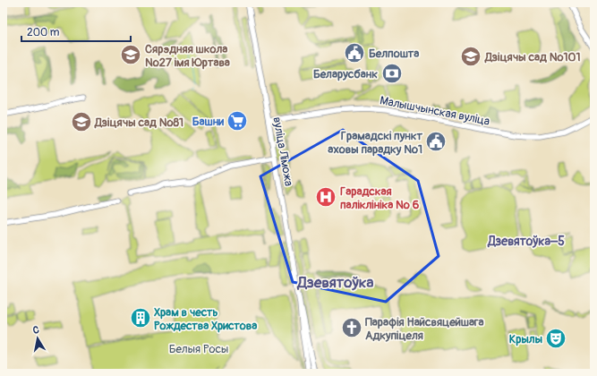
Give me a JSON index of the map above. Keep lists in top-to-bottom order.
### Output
{
  "streets": {
    "street": ["Малышчынская вуліца", "вуліца Ліможа"]
  },
  "crossings": [
    ["Малышчынская вуліца", "вуліца Ліможа"]
  ],
  "districts": ["Дзевятоўка–5", "Дзевятоўка"],
  "parks": ["Белыя Росы"],
  "places": {
    "public building": ["Белпошта", "Грамадскі пункт аховы парадку №1"],
    "school or university": ["Сярэдняя школа №27 імя Юртава", "Дзіцячы сад №101", "Дзіцячы сад №81"],
    "bank": ["Беларусбанк"],
    "supermarket": ["Башни"],
    "hospital": ["Гарадская паліклініка № 6"],
    "building": ["Храм в честь Рождества Христова"],
    "church": ["Парафія Найсвяцейшага Адкупіцеля"],
    "theatre": ["Крылы"]
  },
  "scale_bar": "200 m",
  "north": "top"
}
